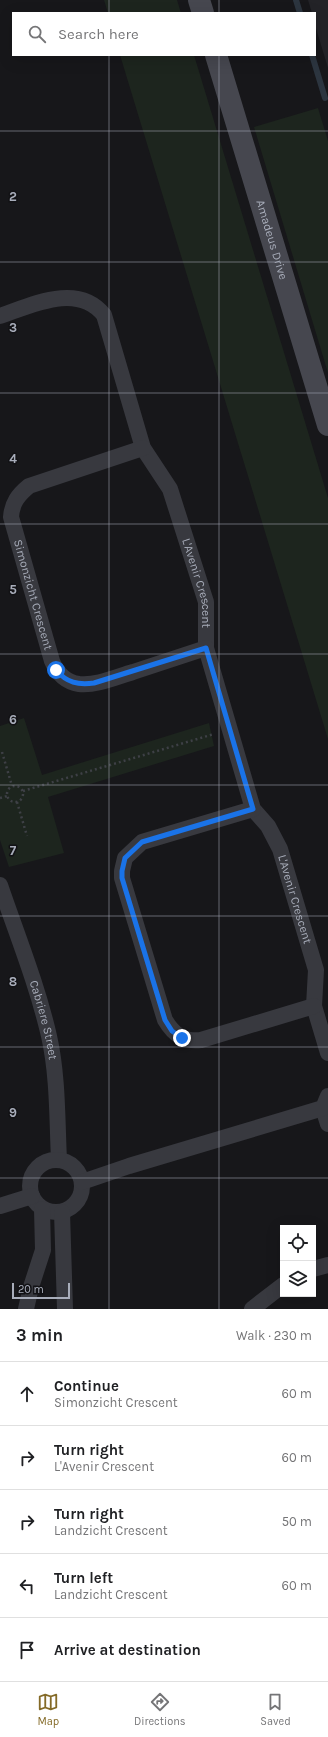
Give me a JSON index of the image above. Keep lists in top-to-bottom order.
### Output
{
  "streets": {
    "street": [
      "Amadeus Drive",
      "L'Avenir Crescent",
      "Simonzicht Crescent",
      "Cabriere Street"
    ]
  },
  "crossings": [
    ["L'Avenir Crescent", "Simonzicht Crescent"]
  ],
  "scale_bar": "20 m",
  "page": {
    "search": "Search here",
    "scale": "20 m",
    "heading": ["3 min", "Walk · 230 m"],
    "list": [
      ["Continue", "Simonzicht Crescent", "60 m"],
      ["Turn right", "L'Avenir Crescent", "60 m"],
      ["Turn right", "Landzicht Crescent", "50 m"],
      ["Turn left", "Landzicht Crescent", "60 m"],
      "Arrive at destination"
    ],
    "nav": ["Map", "Directions", "Saved"]
  },
  "grid": {
    "rows": [
      "2",
      "3",
      "4",
      "5",
      "6",
      "7",
      "8",
      "9"
    ]
  }
}
